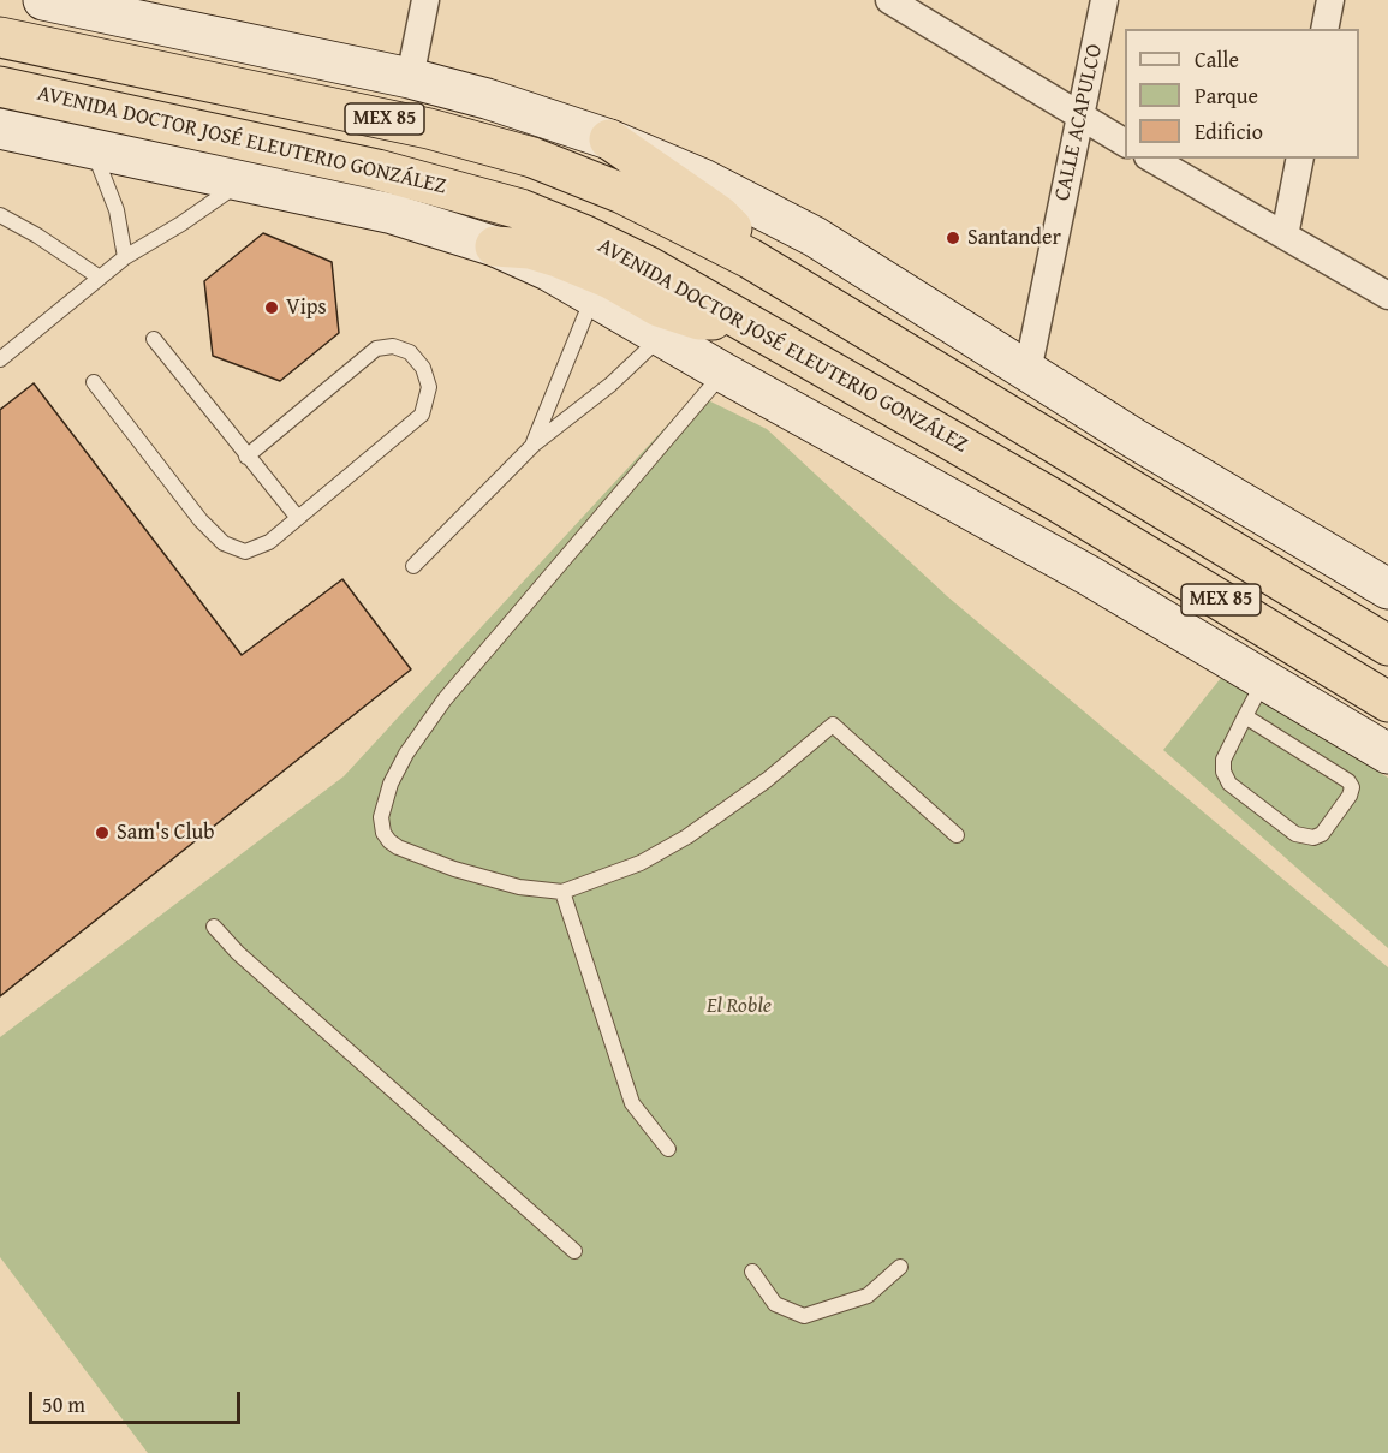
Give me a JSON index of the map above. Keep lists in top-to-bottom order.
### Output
{
  "streets": {
    "highway": ["MEX 85", "AVENIDA DOCTOR JOSÉ ELEUTERIO GONZÁLEZ"],
    "street": ["CALLE ACAPULCO"]
  },
  "parks": ["El Roble"],
  "places": ["Santander", "Vips", "Sam's Club"],
  "legend": ["Calle", "Parque", "Edificio"],
  "scale_bar": "50 m"
}
